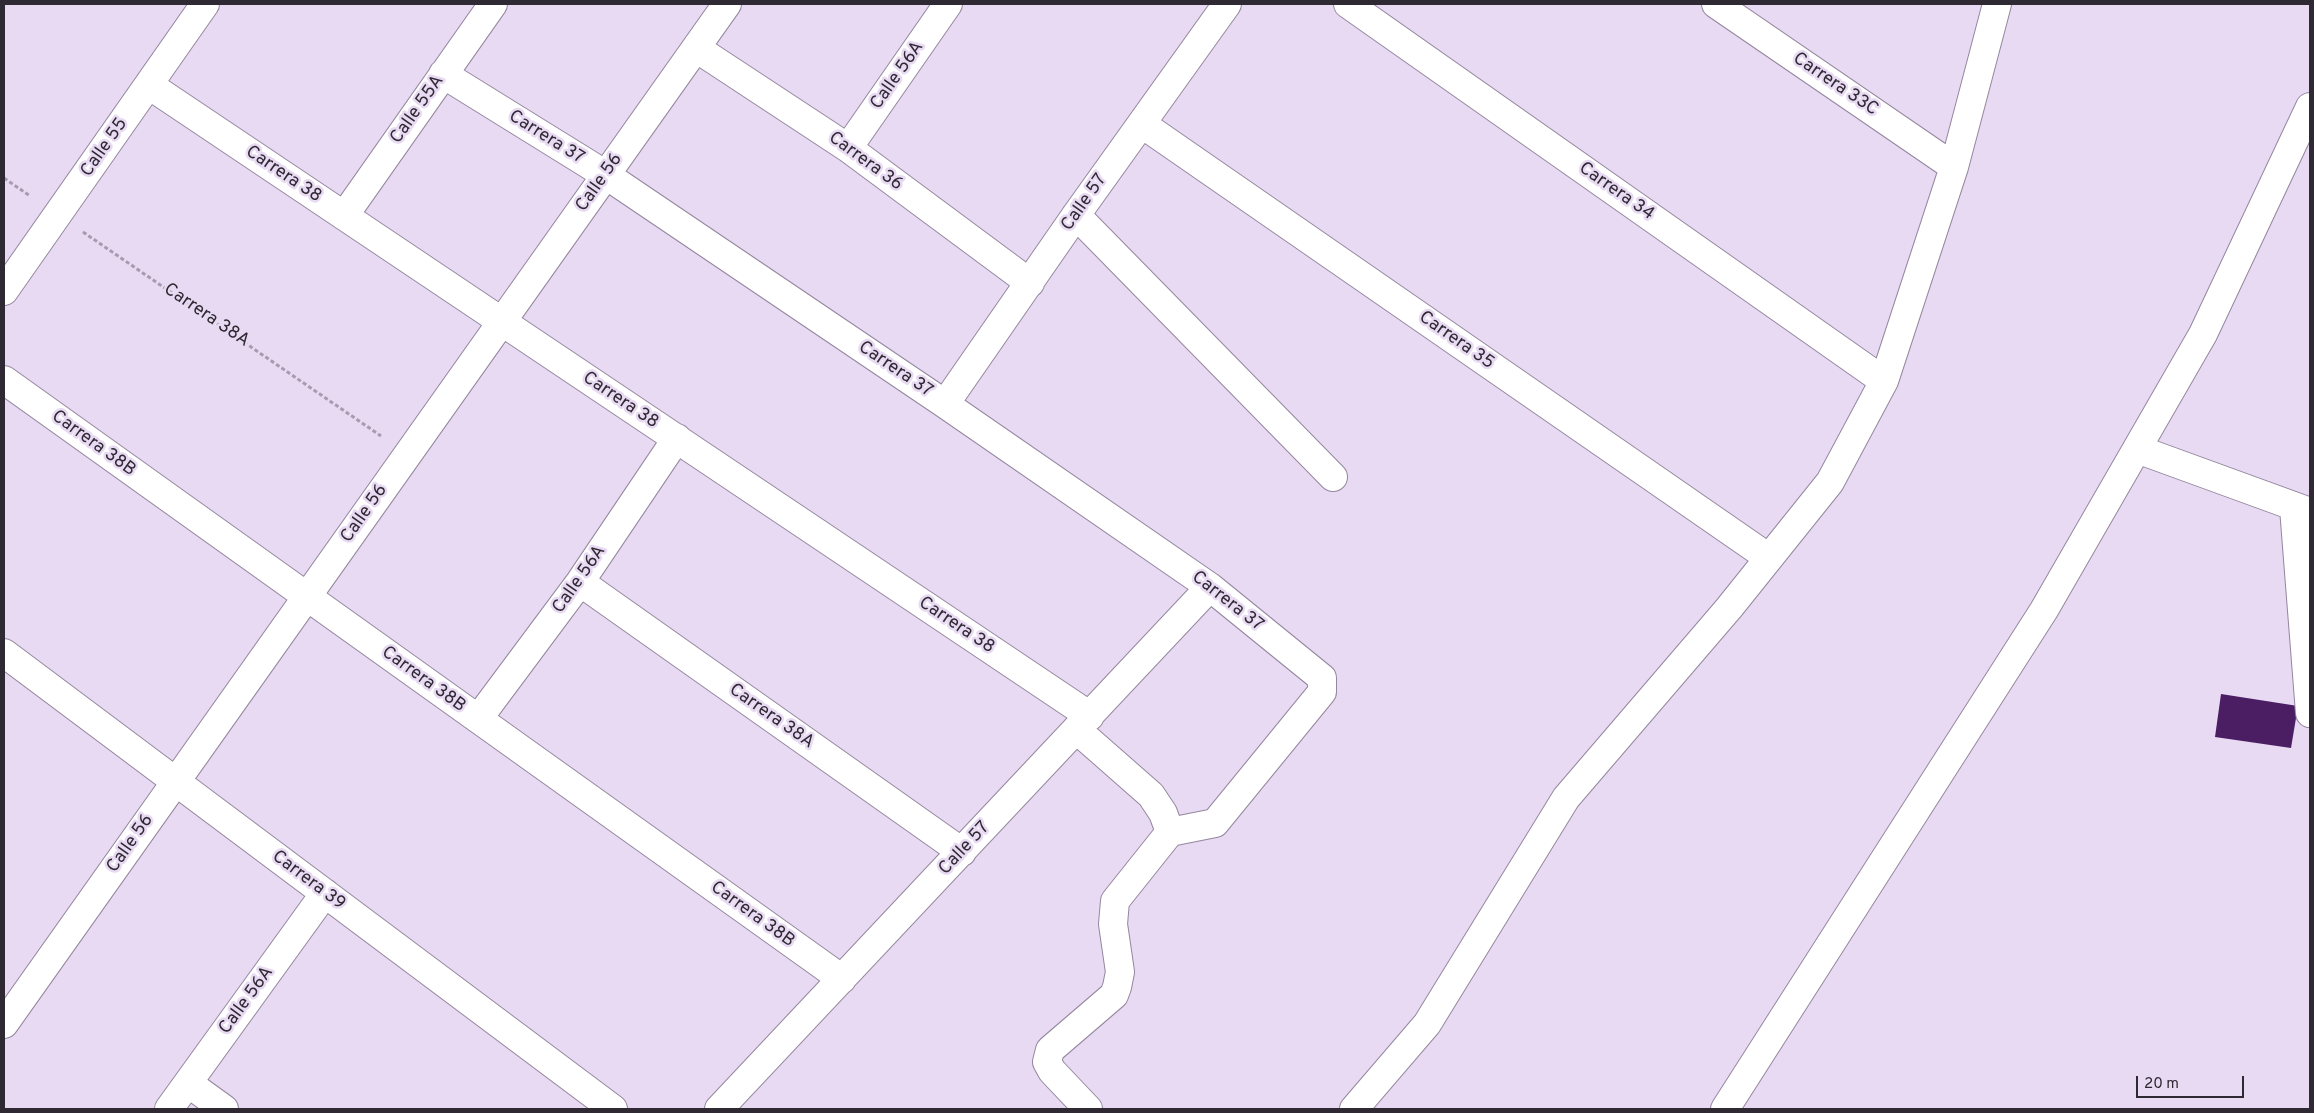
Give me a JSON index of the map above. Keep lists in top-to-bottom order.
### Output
{
  "streets": {
    "street": [
      "Calle 56A",
      "Carrera 33C",
      "Calle 55A",
      "Carrera 37",
      "Calle 55",
      "Carrera 36",
      "Carrera 38",
      "Calle 56",
      "Carrera 34",
      "Calle 57",
      "Carrera 38A",
      "Carrera 35",
      "Carrera 38B",
      "Carrera 39"
    ]
  },
  "crossings": [
    ["Calle 56A", "Carrera 36"],
    ["Calle 56A", "Carrera 38"],
    ["Calle 56A", "Carrera 38A"],
    ["Calle 56A", "Carrera 38B"],
    ["Calle 56A", "Carrera 39"],
    ["Calle 55A", "Carrera 37"],
    ["Calle 55A", "Carrera 38"],
    ["Carrera 37", "Carrera 38"],
    ["Carrera 37", "Calle 56"],
    ["Carrera 37", "Calle 57"],
    ["Calle 55", "Carrera 38"],
    ["Calle 55", "Carrera 38A"],
    ["Carrera 36", "Calle 56"],
    ["Carrera 36", "Calle 57"],
    ["Carrera 38", "Calle 56"],
    ["Carrera 38", "Calle 57"],
    ["Calle 56", "Carrera 38A"],
    ["Calle 56", "Carrera 38B"],
    ["Calle 56", "Carrera 39"],
    ["Calle 57", "Carrera 38A"],
    ["Calle 57", "Carrera 35"],
    ["Calle 57", "Carrera 38B"]
  ],
  "scale_bar": "20 m"
}
